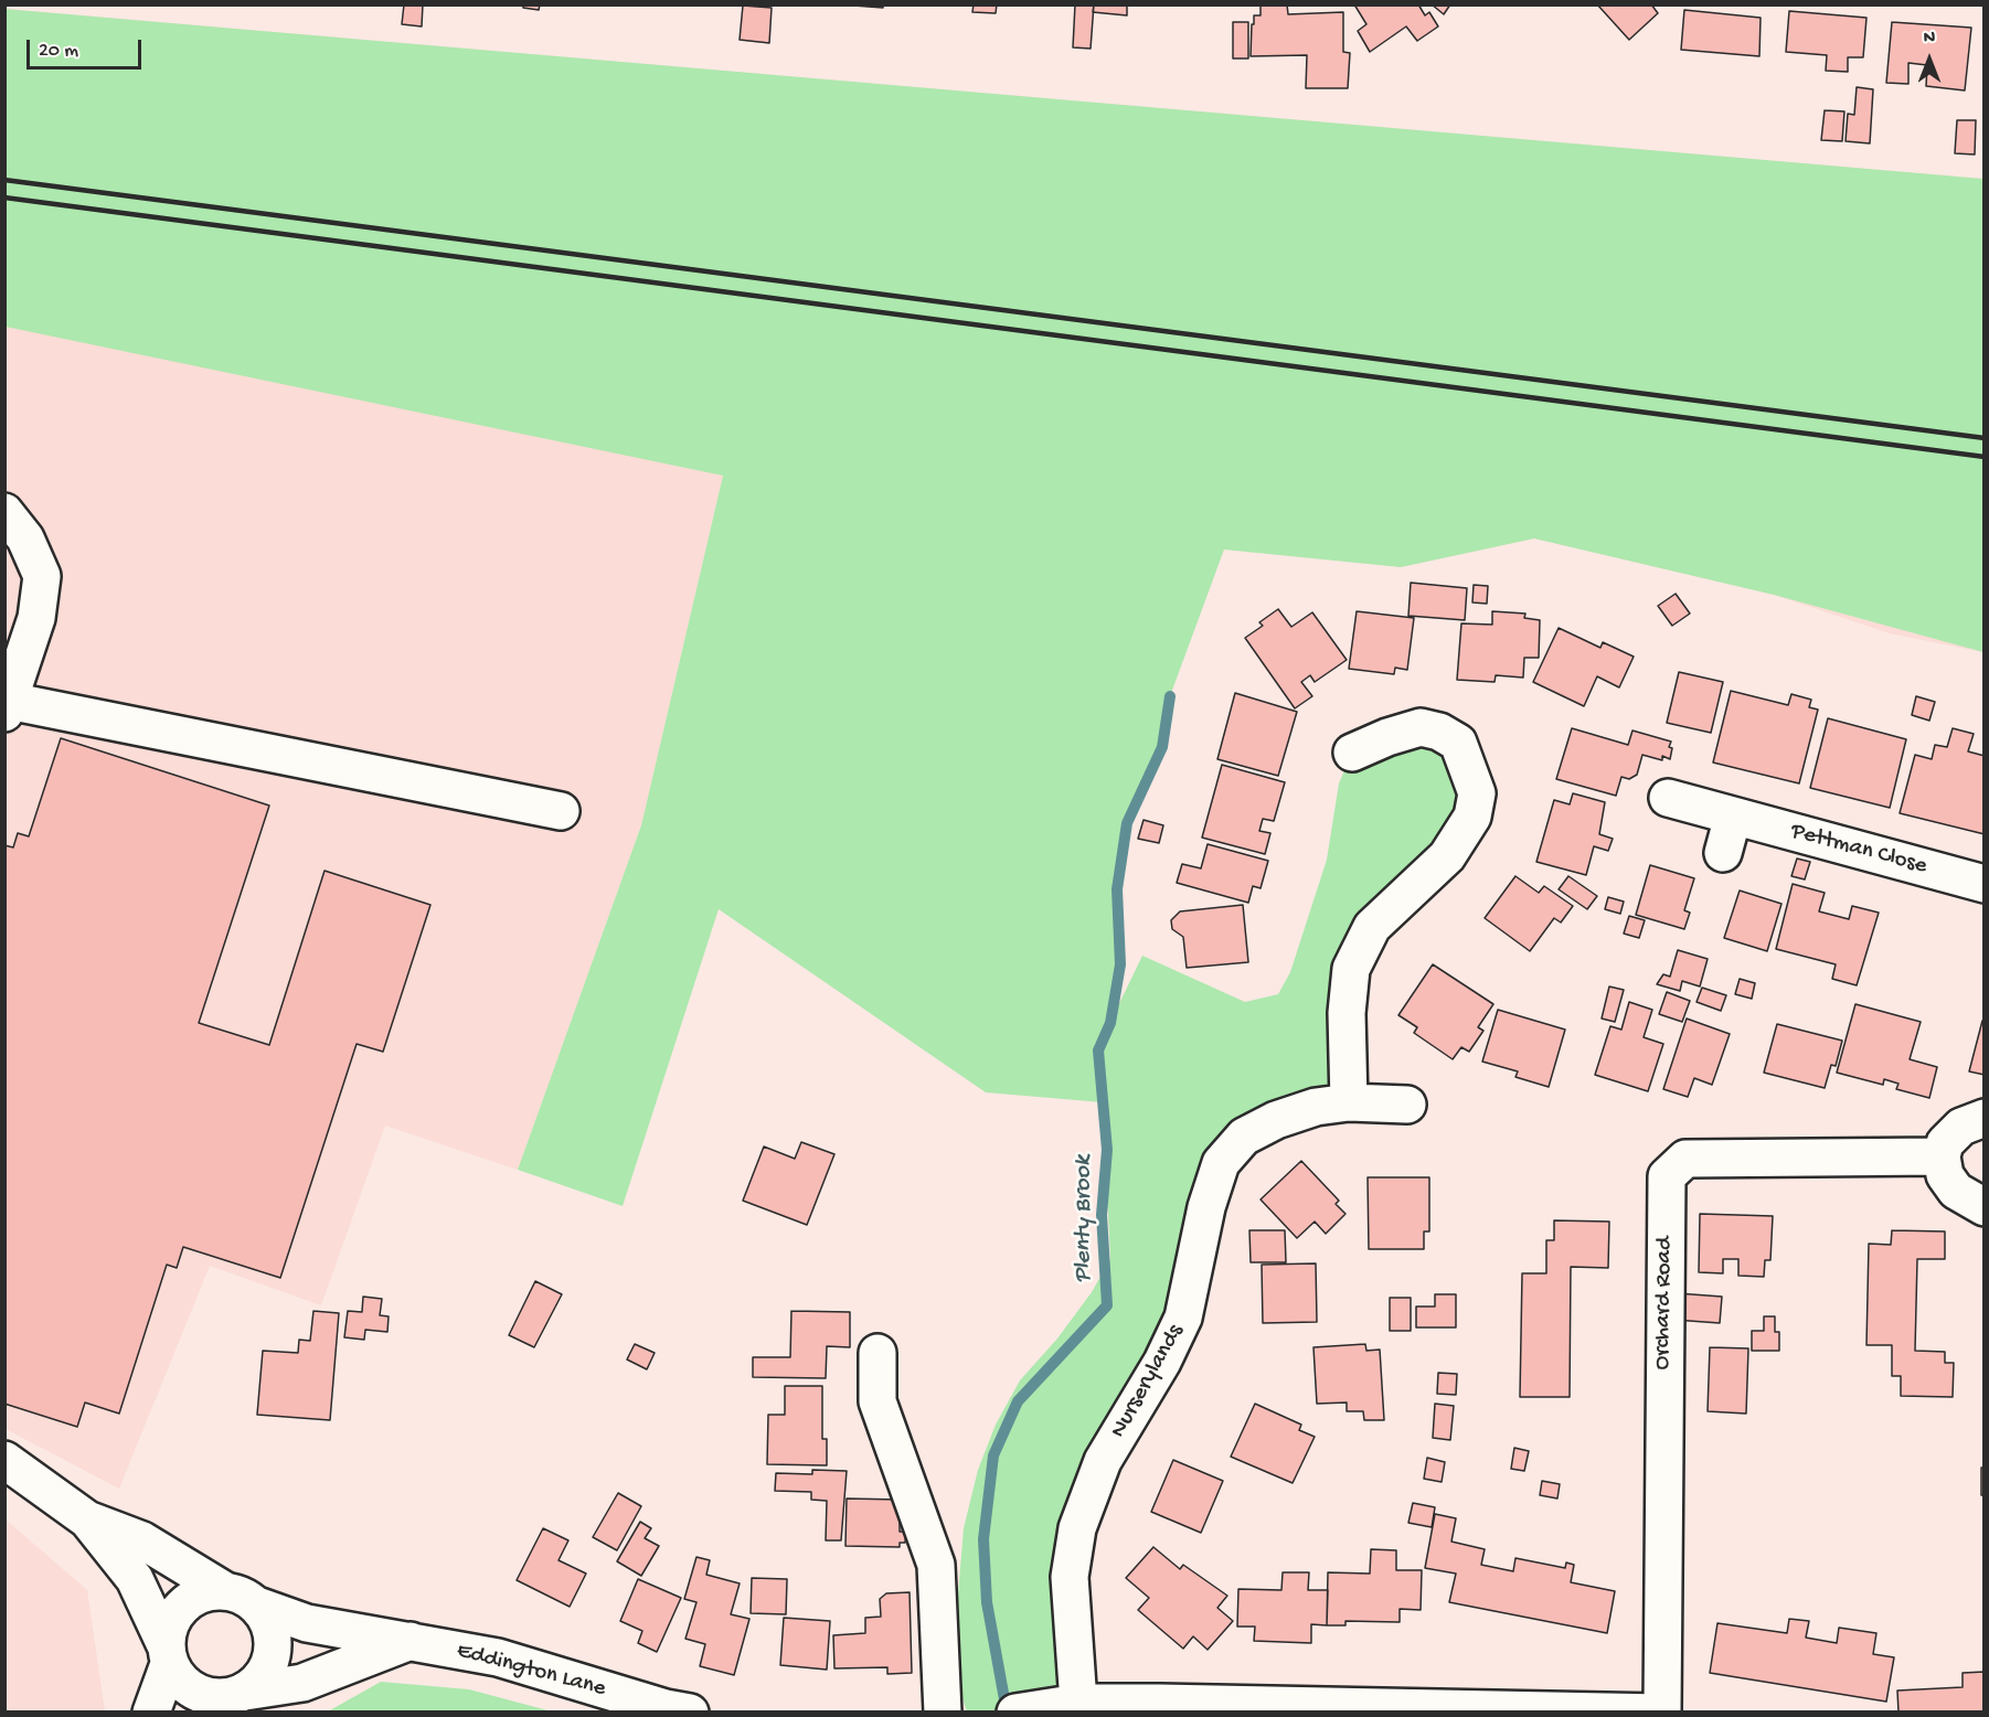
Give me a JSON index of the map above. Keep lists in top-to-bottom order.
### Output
{
  "streets": {
    "street": [
      "Pettman Close",
      "Orchard Road",
      "Nurserylands",
      "Eddington Lane"
    ]
  },
  "water": ["Plenty Brook"],
  "scale_bar": "20 m",
  "north": "top"
}
